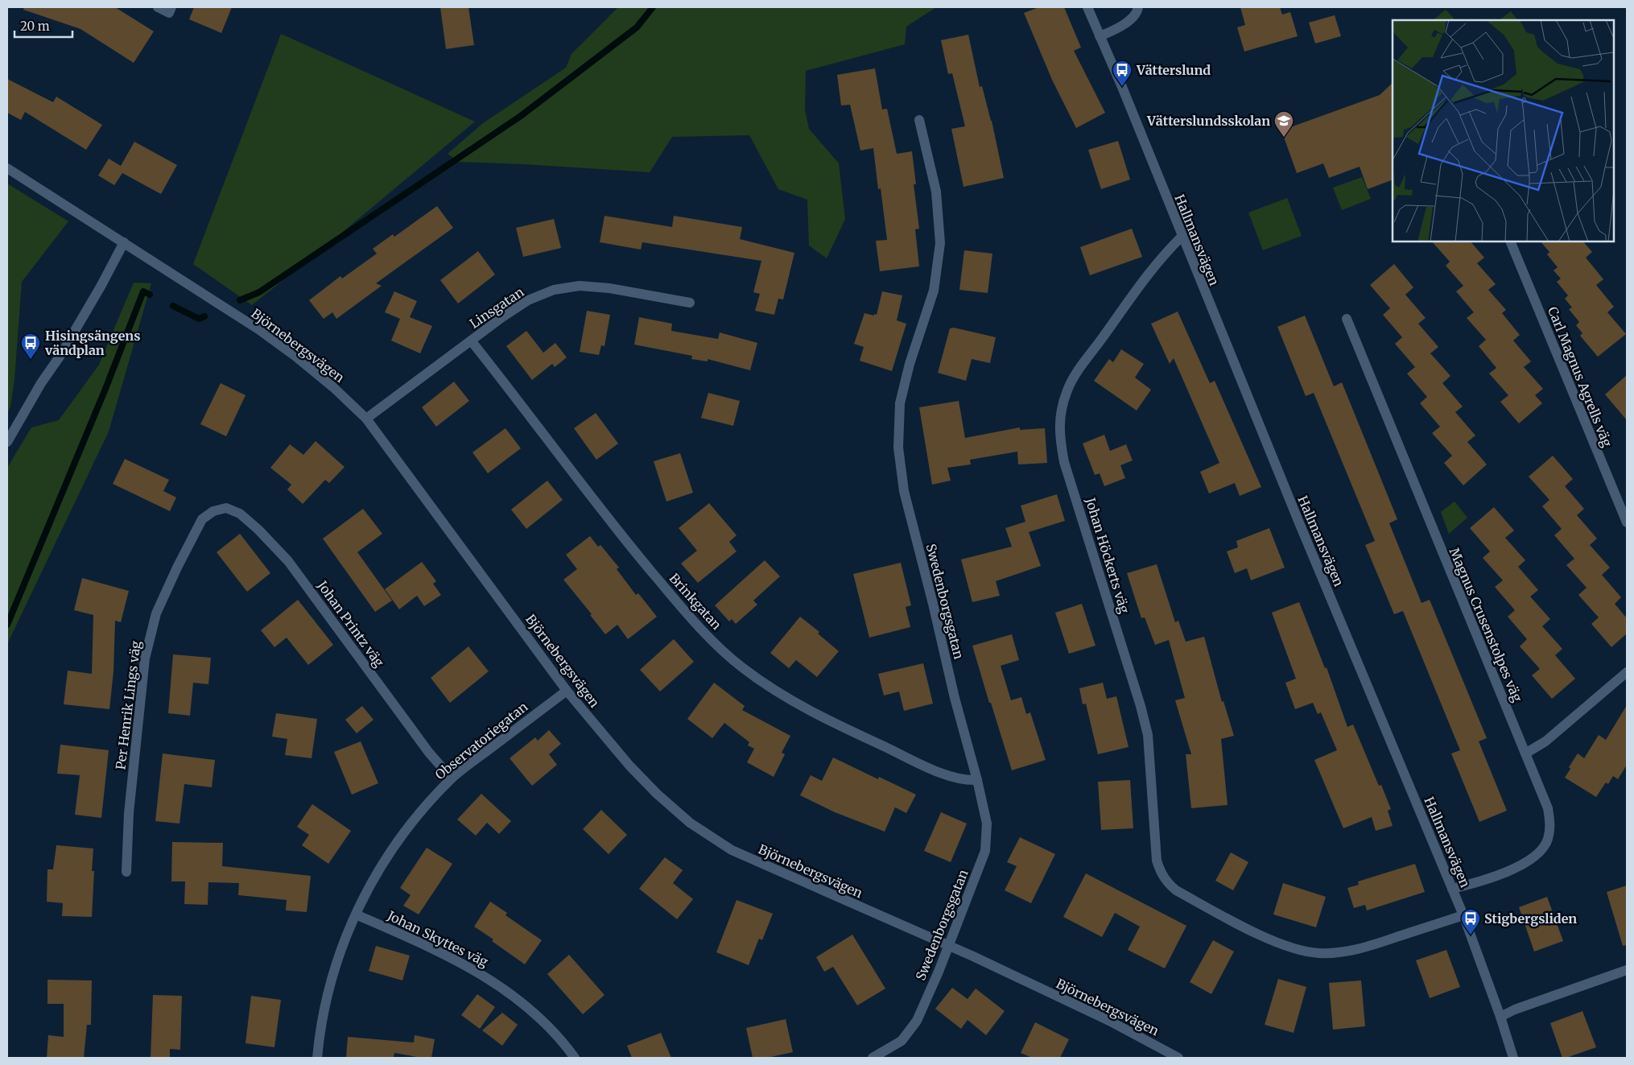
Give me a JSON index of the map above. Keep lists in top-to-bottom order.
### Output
{
  "streets": {
    "street": [
      "Hallmansvägen",
      "Linsgatan",
      "Björnebergsvägen",
      "Carl Magnus Agrells väg",
      "Johan Höckerts väg",
      "Brinkgatan",
      "Swedenborgsgatan",
      "Johan Printz väg",
      "Magnus Crusenstolpes väg",
      "Per Henrik Lings väg",
      "Observatoriegatan",
      "Johan Skyttes väg"
    ]
  },
  "crossings": [
    ["Hallmansvägen", "Johan Höckerts väg"],
    ["Hallmansvägen", "Magnus Crusenstolpes väg"],
    ["Linsgatan", "Björnebergsvägen"],
    ["Linsgatan", "Brinkgatan"],
    ["Björnebergsvägen", "Swedenborgsgatan"],
    ["Björnebergsvägen", "Observatoriegatan"],
    ["Brinkgatan", "Swedenborgsgatan"],
    ["Johan Printz väg", "Per Henrik Lings väg"],
    ["Johan Printz väg", "Observatoriegatan"],
    ["Observatoriegatan", "Johan Skyttes väg"]
  ],
  "places": {
    "bus stop": ["Vätterslund", "Hisingsängens vändplan", "Stigbergsliden"],
    "school or university": ["Vätterslundsskolan"]
  },
  "scale_bar": "20 m"
}
